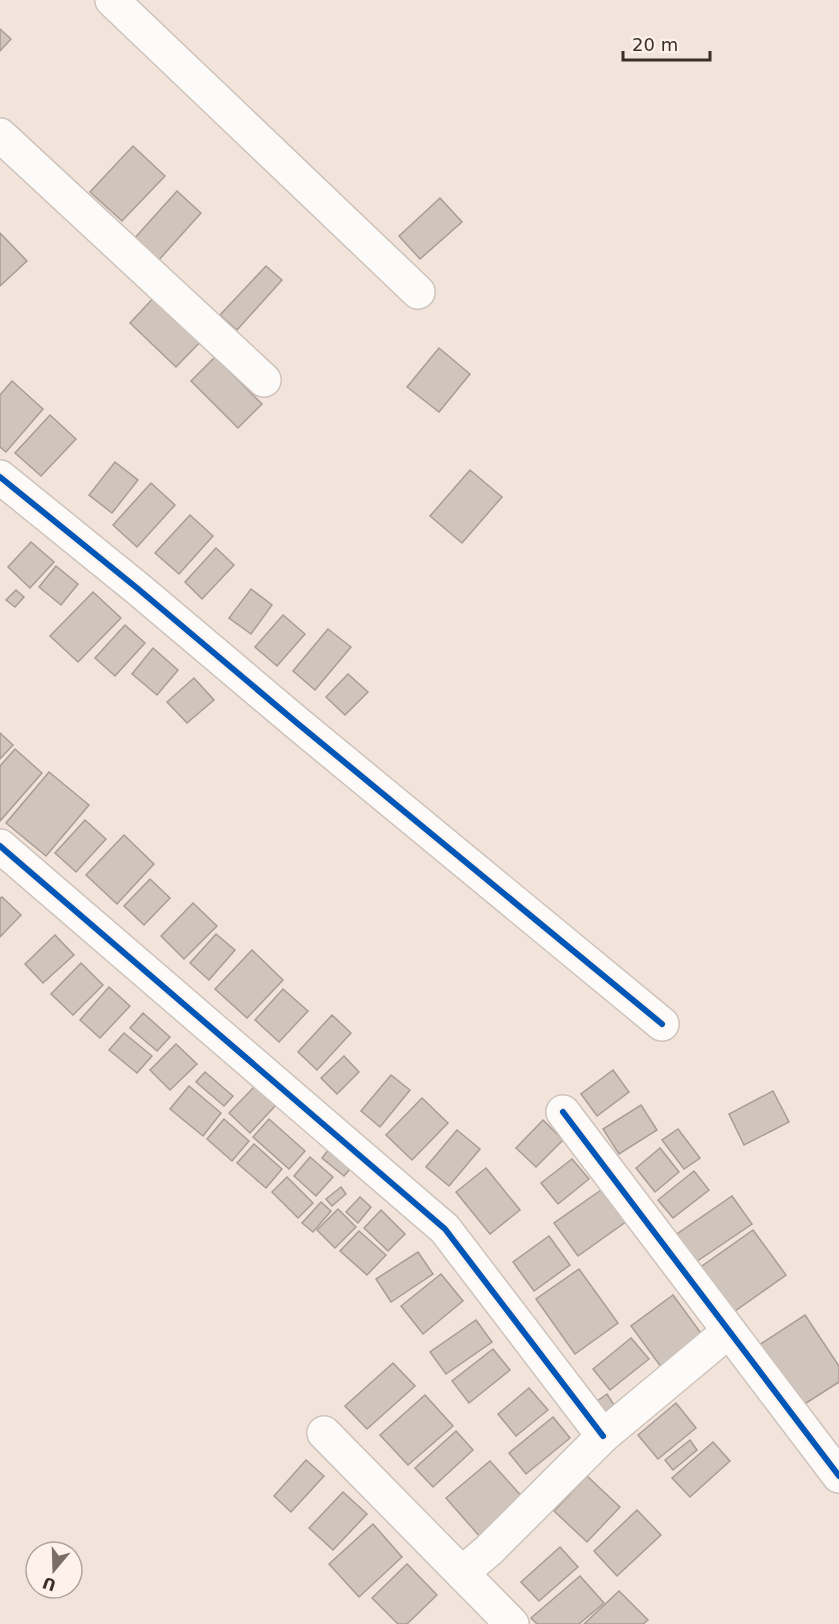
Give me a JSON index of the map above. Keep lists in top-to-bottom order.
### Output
{
  "scale_bar": "20 m",
  "north": "bottom"
}
